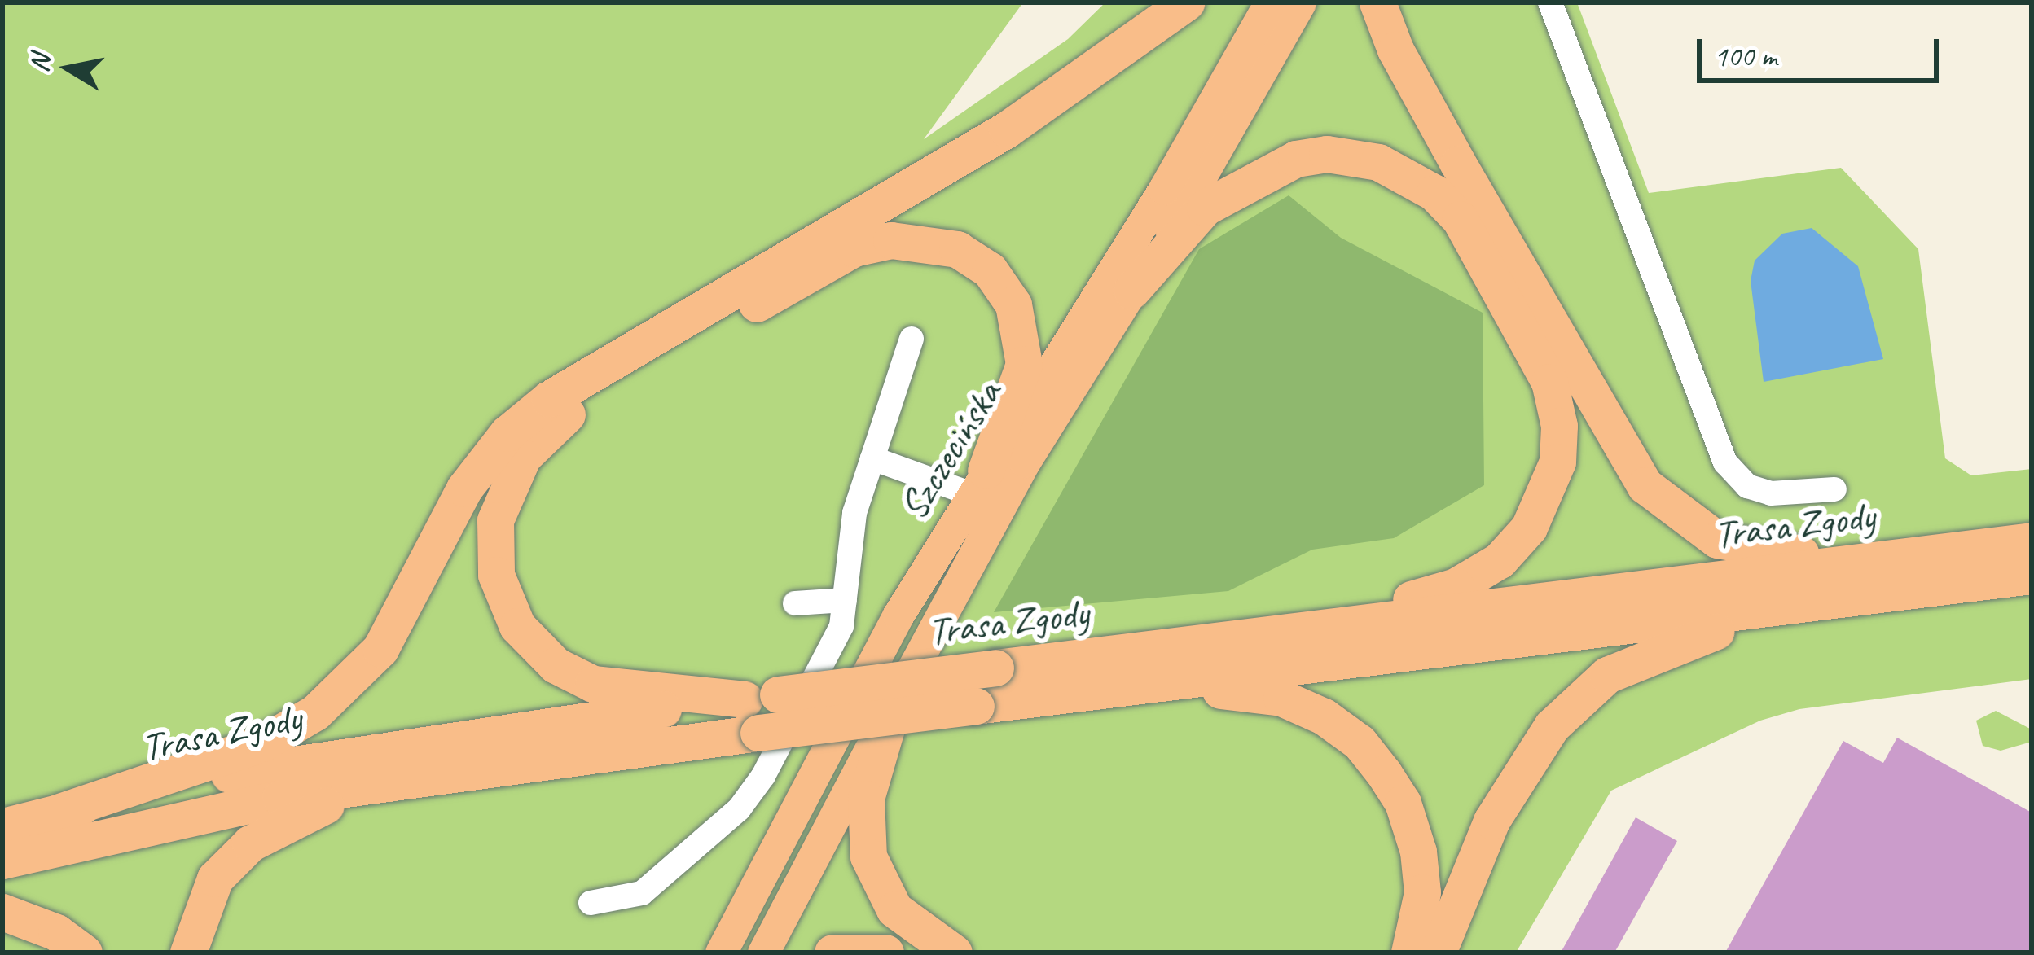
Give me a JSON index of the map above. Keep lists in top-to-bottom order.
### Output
{
  "streets": {
    "highway": ["Trasa Zgody"],
    "main road": ["Szczecińska"]
  },
  "scale_bar": "100 m",
  "north": "left"
}
